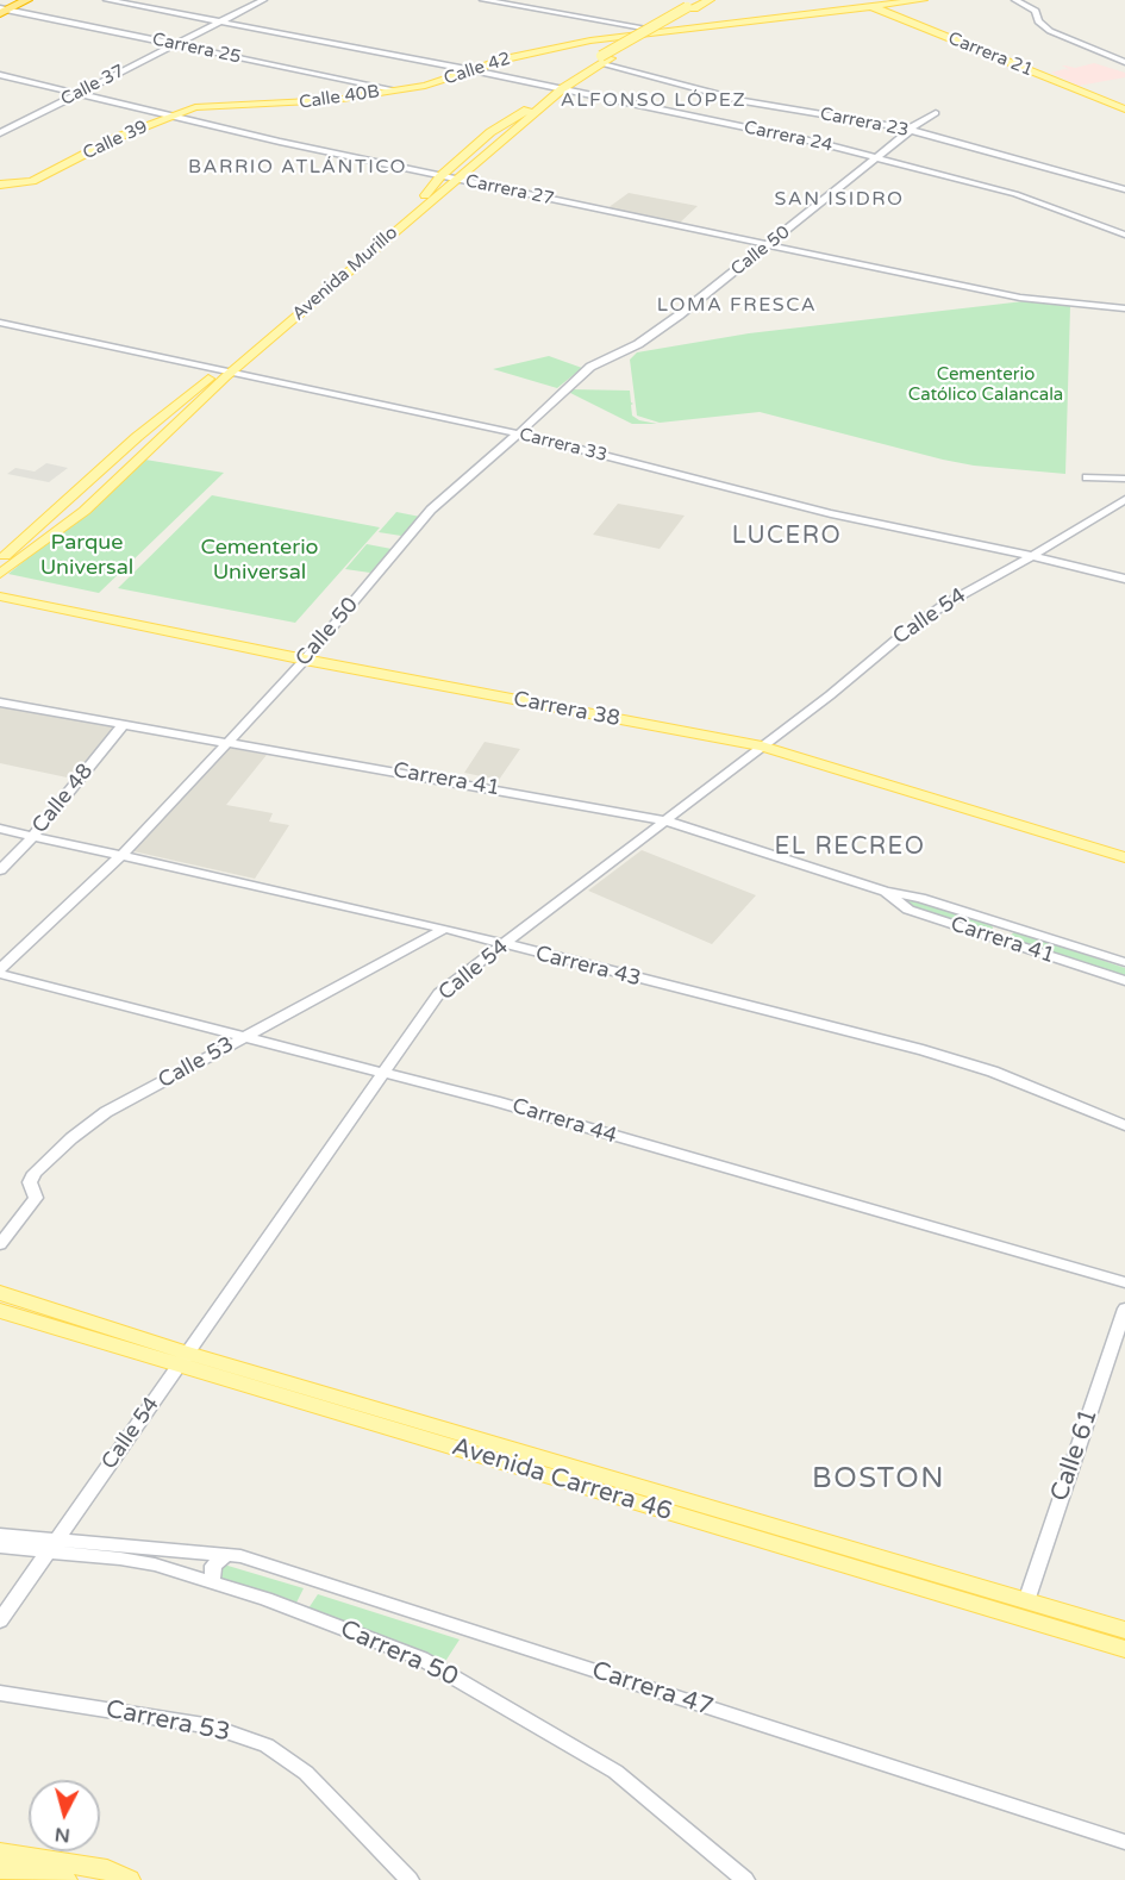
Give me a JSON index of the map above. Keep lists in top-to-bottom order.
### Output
{
  "streets": {
    "main road": [
      "Carrera 21",
      "Calle 42",
      "Calle 40B",
      "Calle 39",
      "Avenida Murillo",
      "Carrera 38",
      "Avenida Carrera 46"
    ],
    "street": [
      "Carrera 25",
      "Calle 37",
      "Carrera 23",
      "Carrera 24",
      "Carrera 27",
      "Calle 50",
      "Carrera 33",
      "Calle 54",
      "Carrera 41",
      "Calle 48",
      "Carrera 43",
      "Calle 53",
      "Carrera 44",
      "Calle 61",
      "Carrera 50",
      "Carrera 47",
      "Carrera 53"
    ]
  },
  "crossings": [
    ["Carrera 25", "Calle 42"],
    ["Carrera 25", "Calle 37"],
    ["Carrera 25", "Calle 40B"],
    ["Carrera 21", "Calle 42"],
    ["Calle 42", "Calle 40B"],
    ["Calle 42", "Carrera 24"],
    ["Calle 37", "Carrera 24"],
    ["Calle 37", "Carrera 27"],
    ["Calle 40B", "Calle 39"],
    ["Carrera 23", "Calle 50"],
    ["Carrera 23", "Avenida Murillo"],
    ["Carrera 24", "Calle 50"],
    ["Carrera 24", "Avenida Murillo"],
    ["Calle 39", "Carrera 27"],
    ["Carrera 27", "Calle 50"],
    ["Carrera 27", "Avenida Murillo"],
    ["Calle 50", "Carrera 33"],
    ["Calle 50", "Carrera 38"],
    ["Calle 50", "Carrera 41"],
    ["Calle 50", "Carrera 43"],
    ["Calle 50", "Carrera 44"],
    ["Avenida Murillo", "Carrera 33"],
    ["Carrera 33", "Calle 54"],
    ["Calle 54", "Carrera 38"],
    ["Calle 54", "Carrera 41"],
    ["Calle 54", "Carrera 43"],
    ["Calle 54", "Carrera 44"],
    ["Calle 54", "Avenida Carrera 46"],
    ["Calle 54", "Carrera 50"],
    ["Carrera 41", "Calle 48"],
    ["Calle 48", "Carrera 43"],
    ["Carrera 43", "Calle 53"],
    ["Calle 53", "Carrera 44"],
    ["Calle 61", "Avenida Carrera 46"],
    ["Carrera 50", "Carrera 47"]
  ],
  "districts": [
    "ALFONSO LÓPEZ",
    "BARRIO ATLÁNTICO",
    "SAN ISIDRO",
    "LOMA FRESCA",
    "LUCERO",
    "EL RECREO",
    "BOSTON"
  ],
  "parks": ["Cementerio Católico Calancala", "Parque Universal", "Cementerio Universal"],
  "north": "bottom"
}
